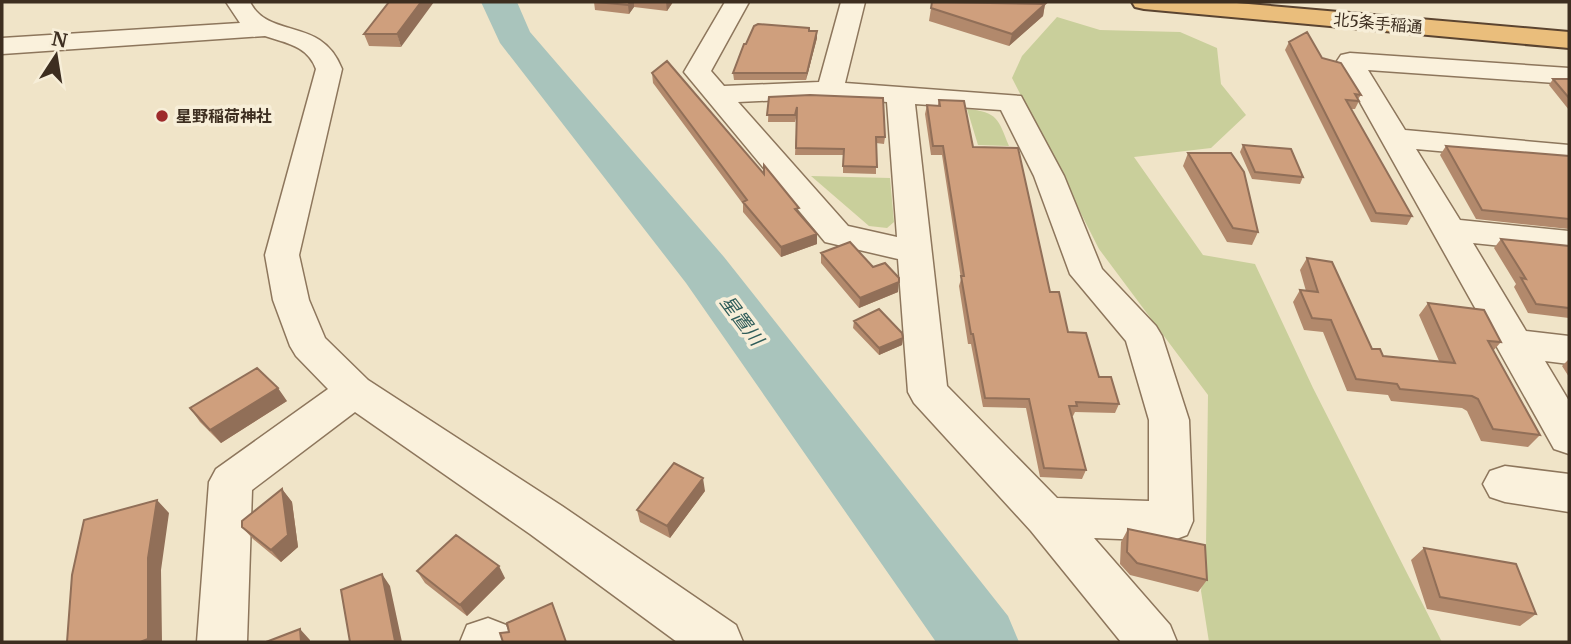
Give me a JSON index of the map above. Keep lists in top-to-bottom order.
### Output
{
  "streets": {
    "highway": ["北5条手稲通"]
  },
  "water": ["星置川"],
  "places": ["星野稲荷神社"],
  "north": "top"
}
